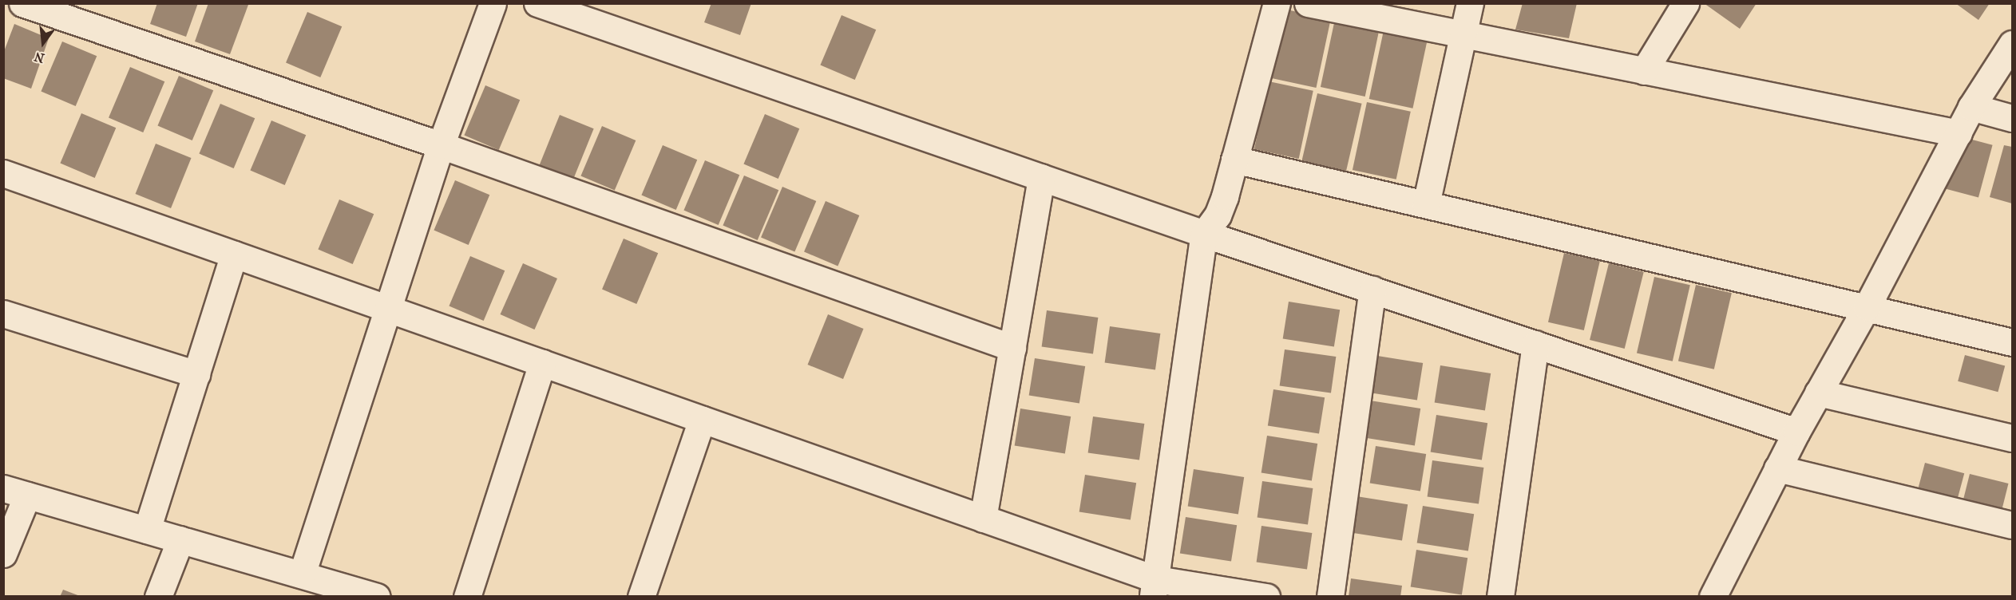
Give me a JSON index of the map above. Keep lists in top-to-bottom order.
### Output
{
  "north": "bottom"
}
